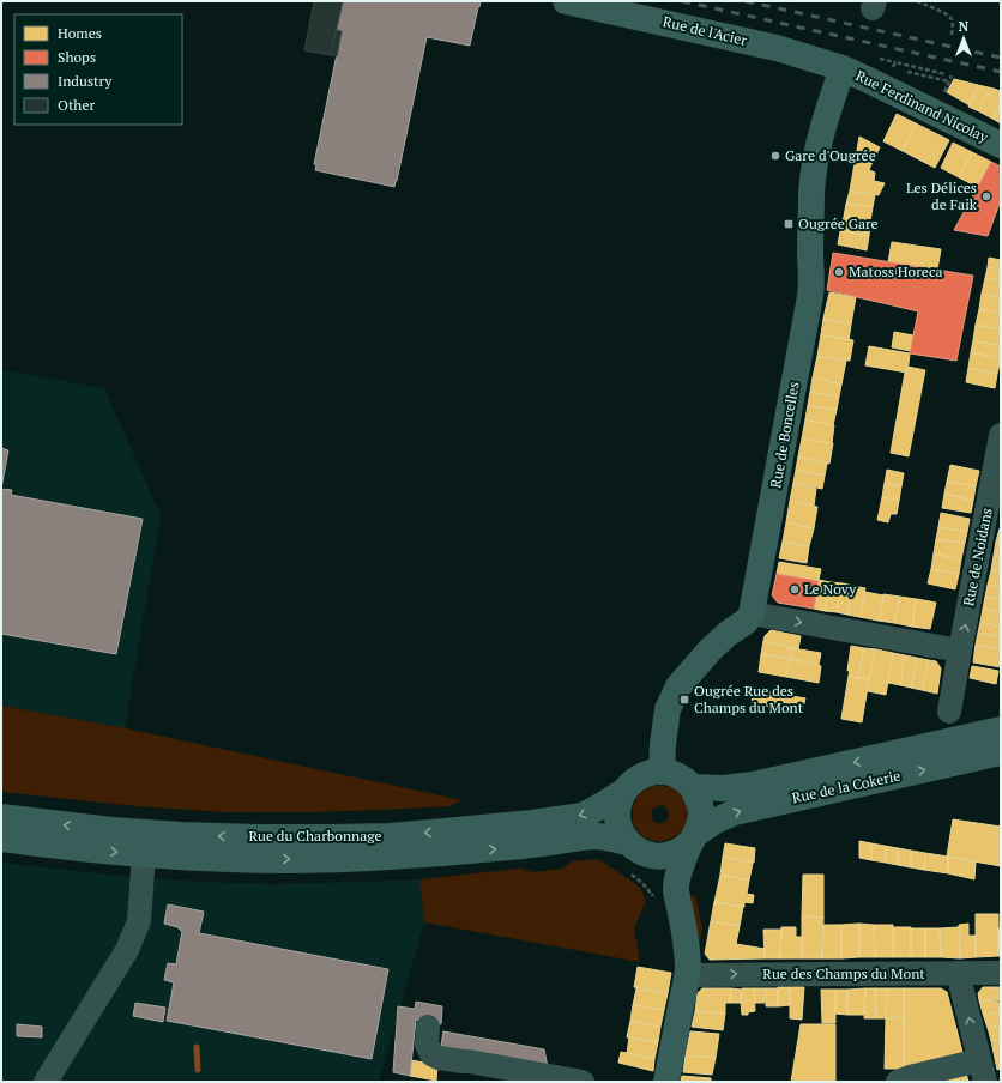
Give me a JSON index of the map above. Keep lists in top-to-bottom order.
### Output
{
  "streets": {
    "main road": [
      "Rue de l'Acier",
      "Rue Ferdinand Nicolay",
      "Rue de Boncelles",
      "Rue de la Cokerie",
      "Rue du Charbonnage"
    ],
    "street": ["Rue de Noidans", "Rue des Champs du Mont"]
  },
  "crossings": [
    ["Rue de l'Acier", "Rue Ferdinand Nicolay"],
    ["Rue de l'Acier", "Rue de Boncelles"],
    ["Rue Ferdinand Nicolay", "Rue de Boncelles"],
    ["Rue de la Cokerie", "Rue du Charbonnage"]
  ],
  "one_way": ["Rue de Noidans", "Rue des Champs du Mont"],
  "places": {
    "other": [
      "Gare d'Ougrée",
      "Les Délices de Faik",
      "Matoss Horeca",
      "Le Novy"
    ],
    "transit": ["Ougrée Gare", "Ougrée Rue des Champs du Mont"]
  },
  "legend": [
    "Homes",
    "Shops",
    "Industry",
    "Other"
  ],
  "north": "top"
}
